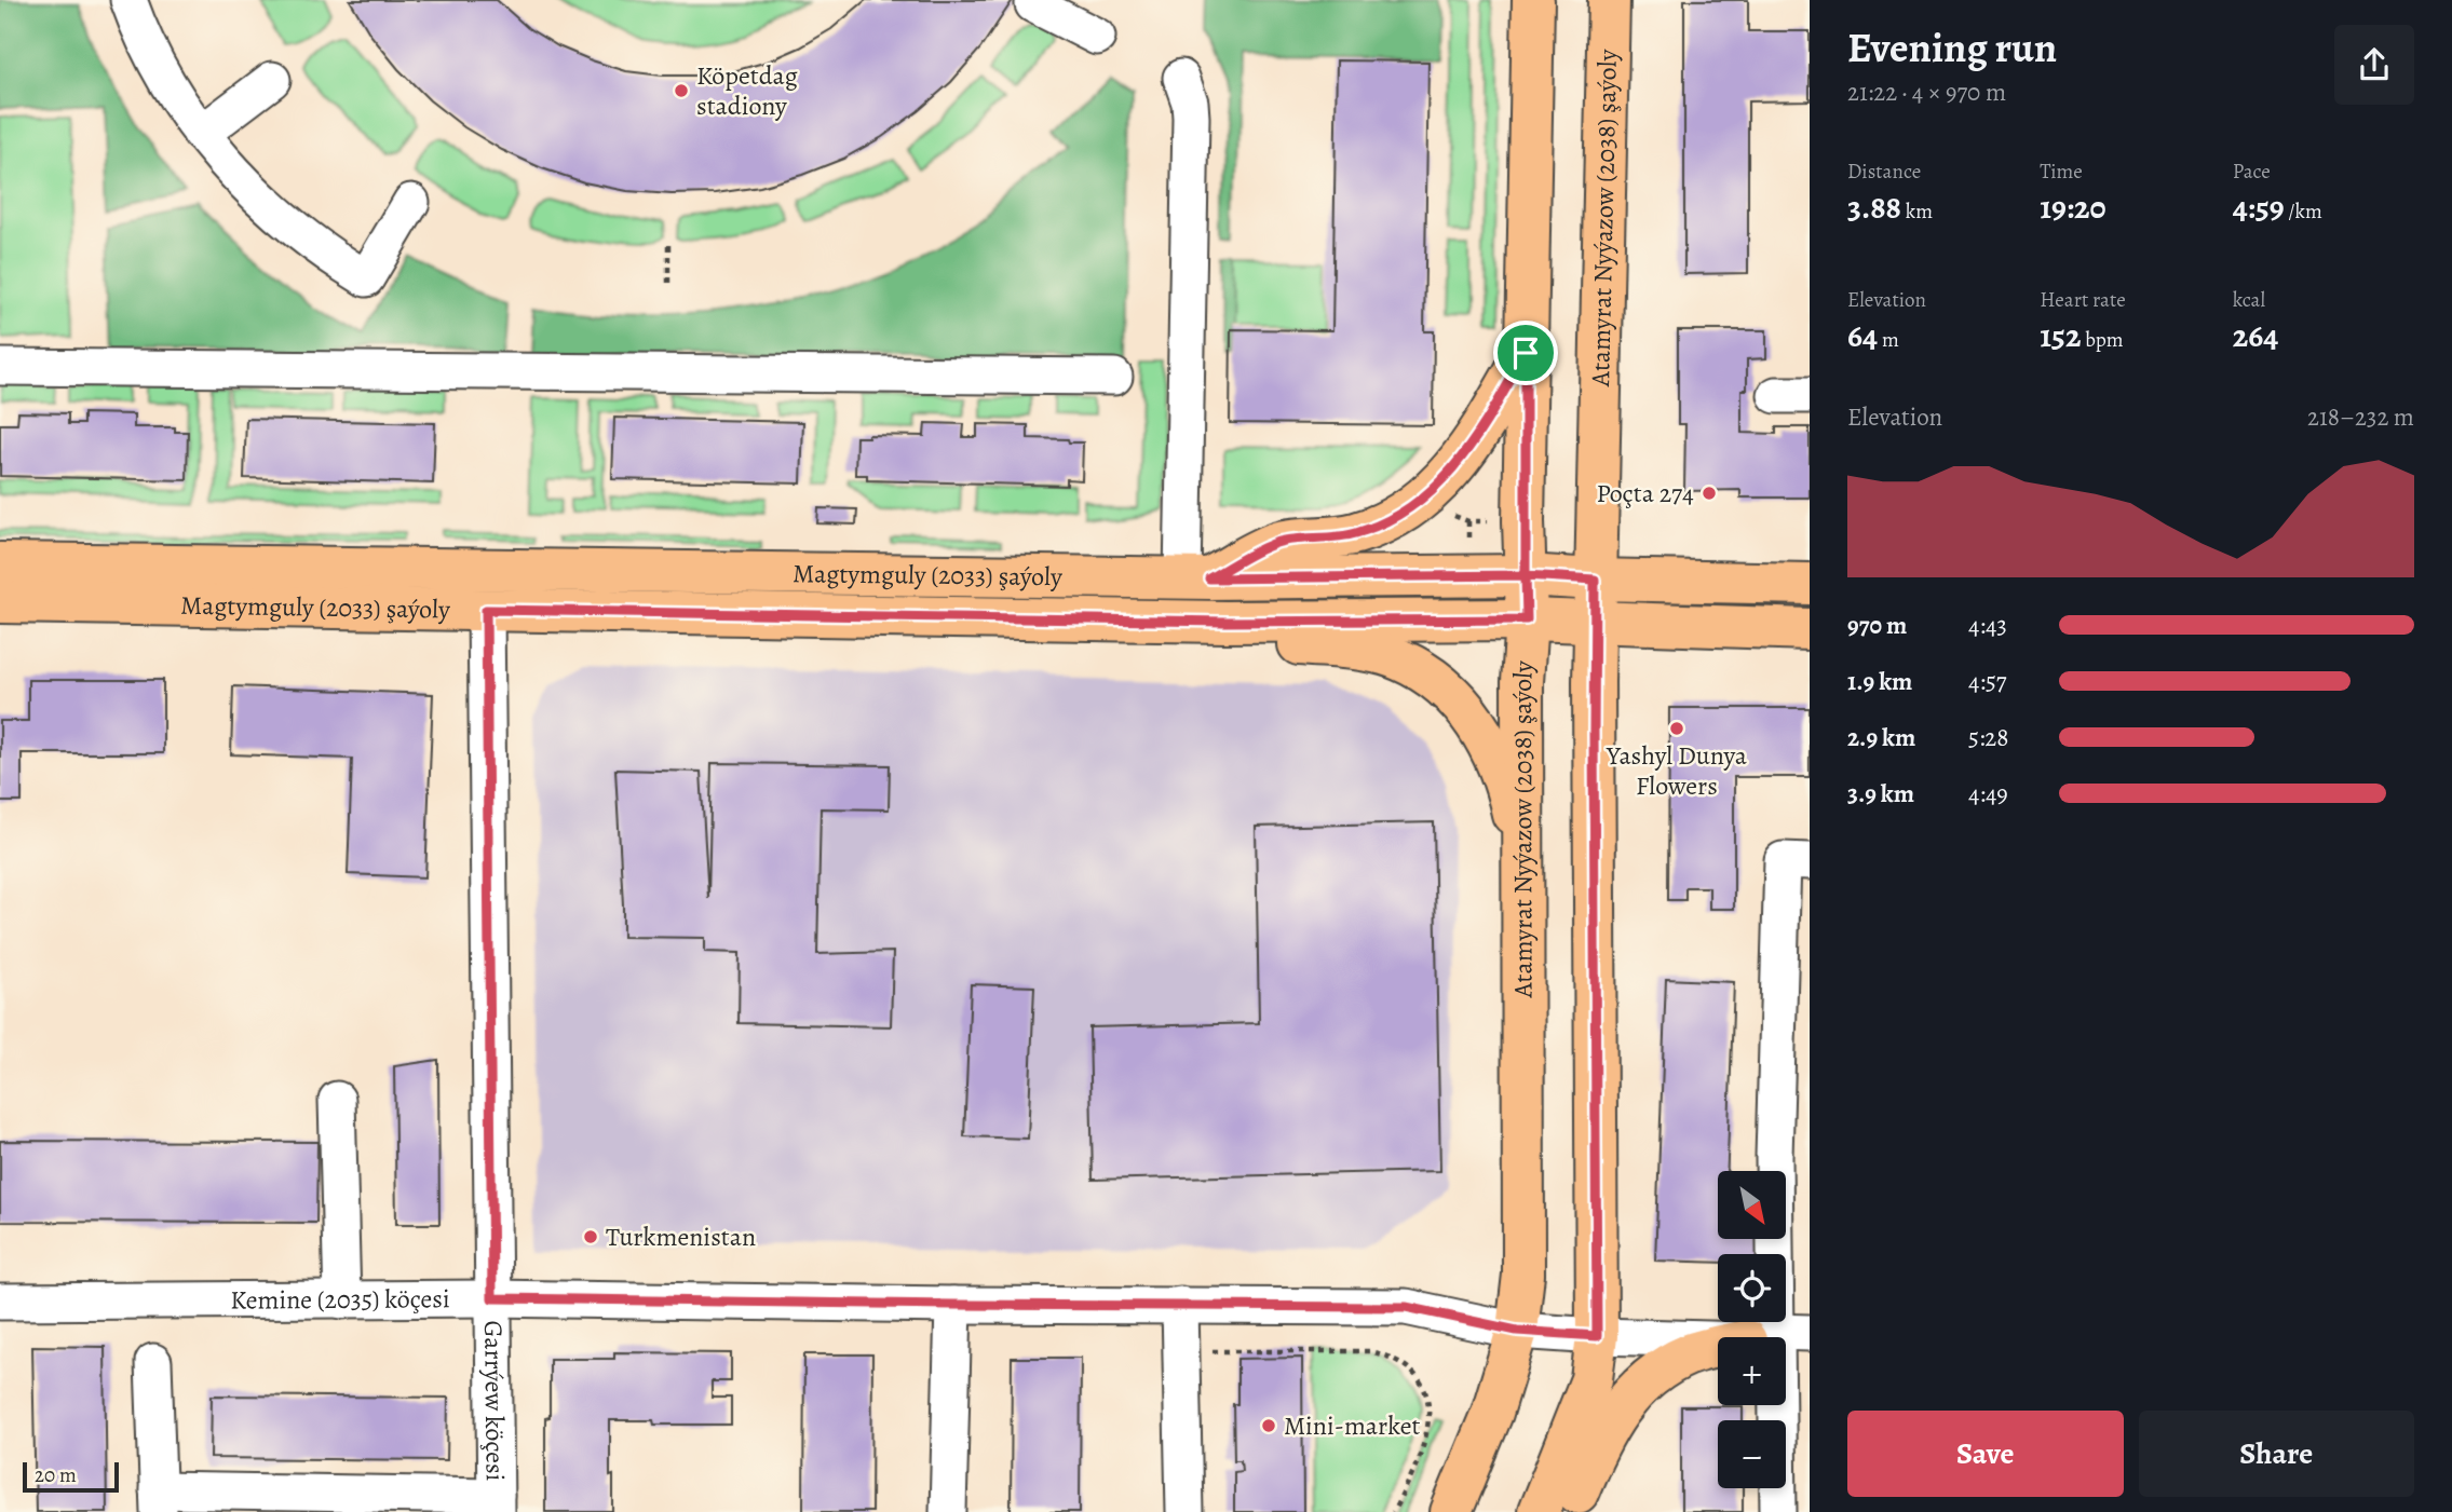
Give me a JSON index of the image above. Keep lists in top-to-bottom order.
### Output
{
  "streets": {
    "main road": ["Atamyrat Nyýazow (2038) şaýoly", "Magtymguly (2033) şaýoly"],
    "street": ["Kemine (2035) köçesi", "Garrýew köçesi"]
  },
  "crossings": [
    ["Atamyrat Nyýazow (2038) şaýoly", "Magtymguly (2033) şaýoly"],
    ["Atamyrat Nyýazow (2038) şaýoly", "Kemine (2035) köçesi"],
    ["Magtymguly (2033) şaýoly", "Garrýew köçesi"],
    ["Kemine (2035) köçesi", "Garrýew köçesi"]
  ],
  "places": [
    "Köpetdag stadiony",
    "Poçta 274",
    "Yashyl Dunya Flowers",
    "Turkmenistan",
    "Mini-market"
  ],
  "scale_bar": "20 m",
  "north": "bottom right",
  "page": {
    "heading": ["Evening run", "21:22 · 4 × 970 m"],
    "stats": [
      ["Distance", "3.88 km"],
      ["Time", "19:20"],
      ["Pace", "4:59 /km"],
      ["Elevation", "64 m"],
      ["Heart rate", "152 bpm"],
      ["kcal", "264"]
    ],
    "chart": ["Elevation", "218–232 m"],
    "list": [
      {
        "name": "970 m",
        "note": "4:43"
      },
      {
        "name": "1.9 km",
        "note": "4:57"
      },
      {
        "name": "2.9 km",
        "note": "5:28"
      },
      {
        "name": "3.9 km",
        "note": "4:49"
      }
    ],
    "map_buttons": ["+", "−"],
    "buttons": ["Save", "Share"],
    "scale": "20 m"
  }
}
